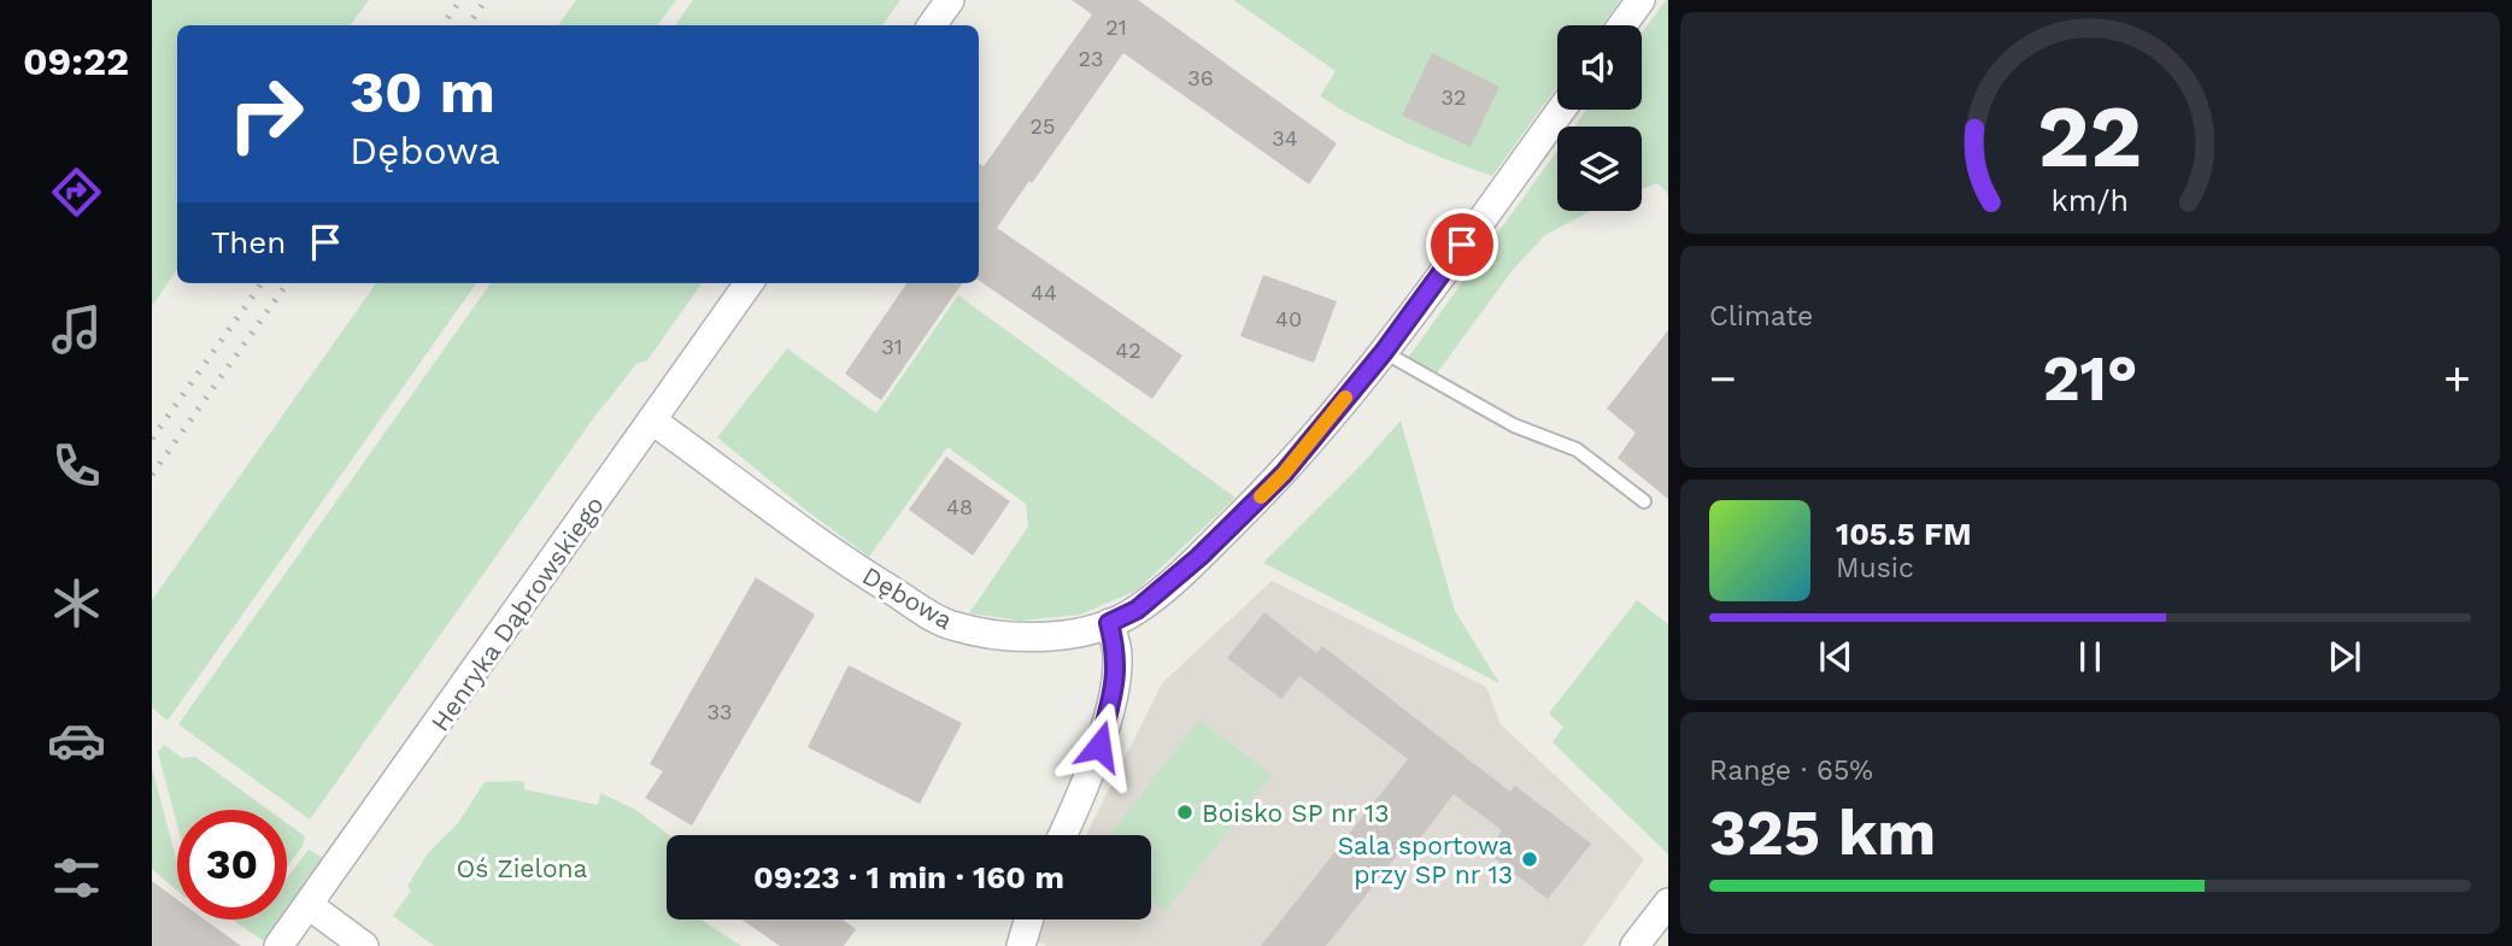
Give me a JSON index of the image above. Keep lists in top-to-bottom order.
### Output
{
  "streets": {
    "street": ["Dębowa", "Henryka Dąbrowskiego"]
  },
  "crossings": [
    ["Dębowa", "Henryka Dąbrowskiego"]
  ],
  "parks": ["Oś Zielona"],
  "places": ["Boisko SP nr 13", "Sala sportowa przy SP nr 13"],
  "house_numbers": [
    "21",
    "23",
    "36",
    "32",
    "25",
    "34",
    "44",
    "40",
    "31",
    "42",
    "48",
    "33"
  ],
  "page": {
    "tabs": "09:22",
    "turn": ["30 m", "Dębowa"],
    "then": "Then",
    "tile": [
      "Climate",
      ["Range · 65%", "325 km"]
    ],
    "heat": ["−", "21°", "+"],
    "song": ["105.5 FM", "Music"],
    "limit": "30",
    "trip": "09:23 · 1 min · 160 m",
    "gauge": ["22", "km/h"]
  }
}
